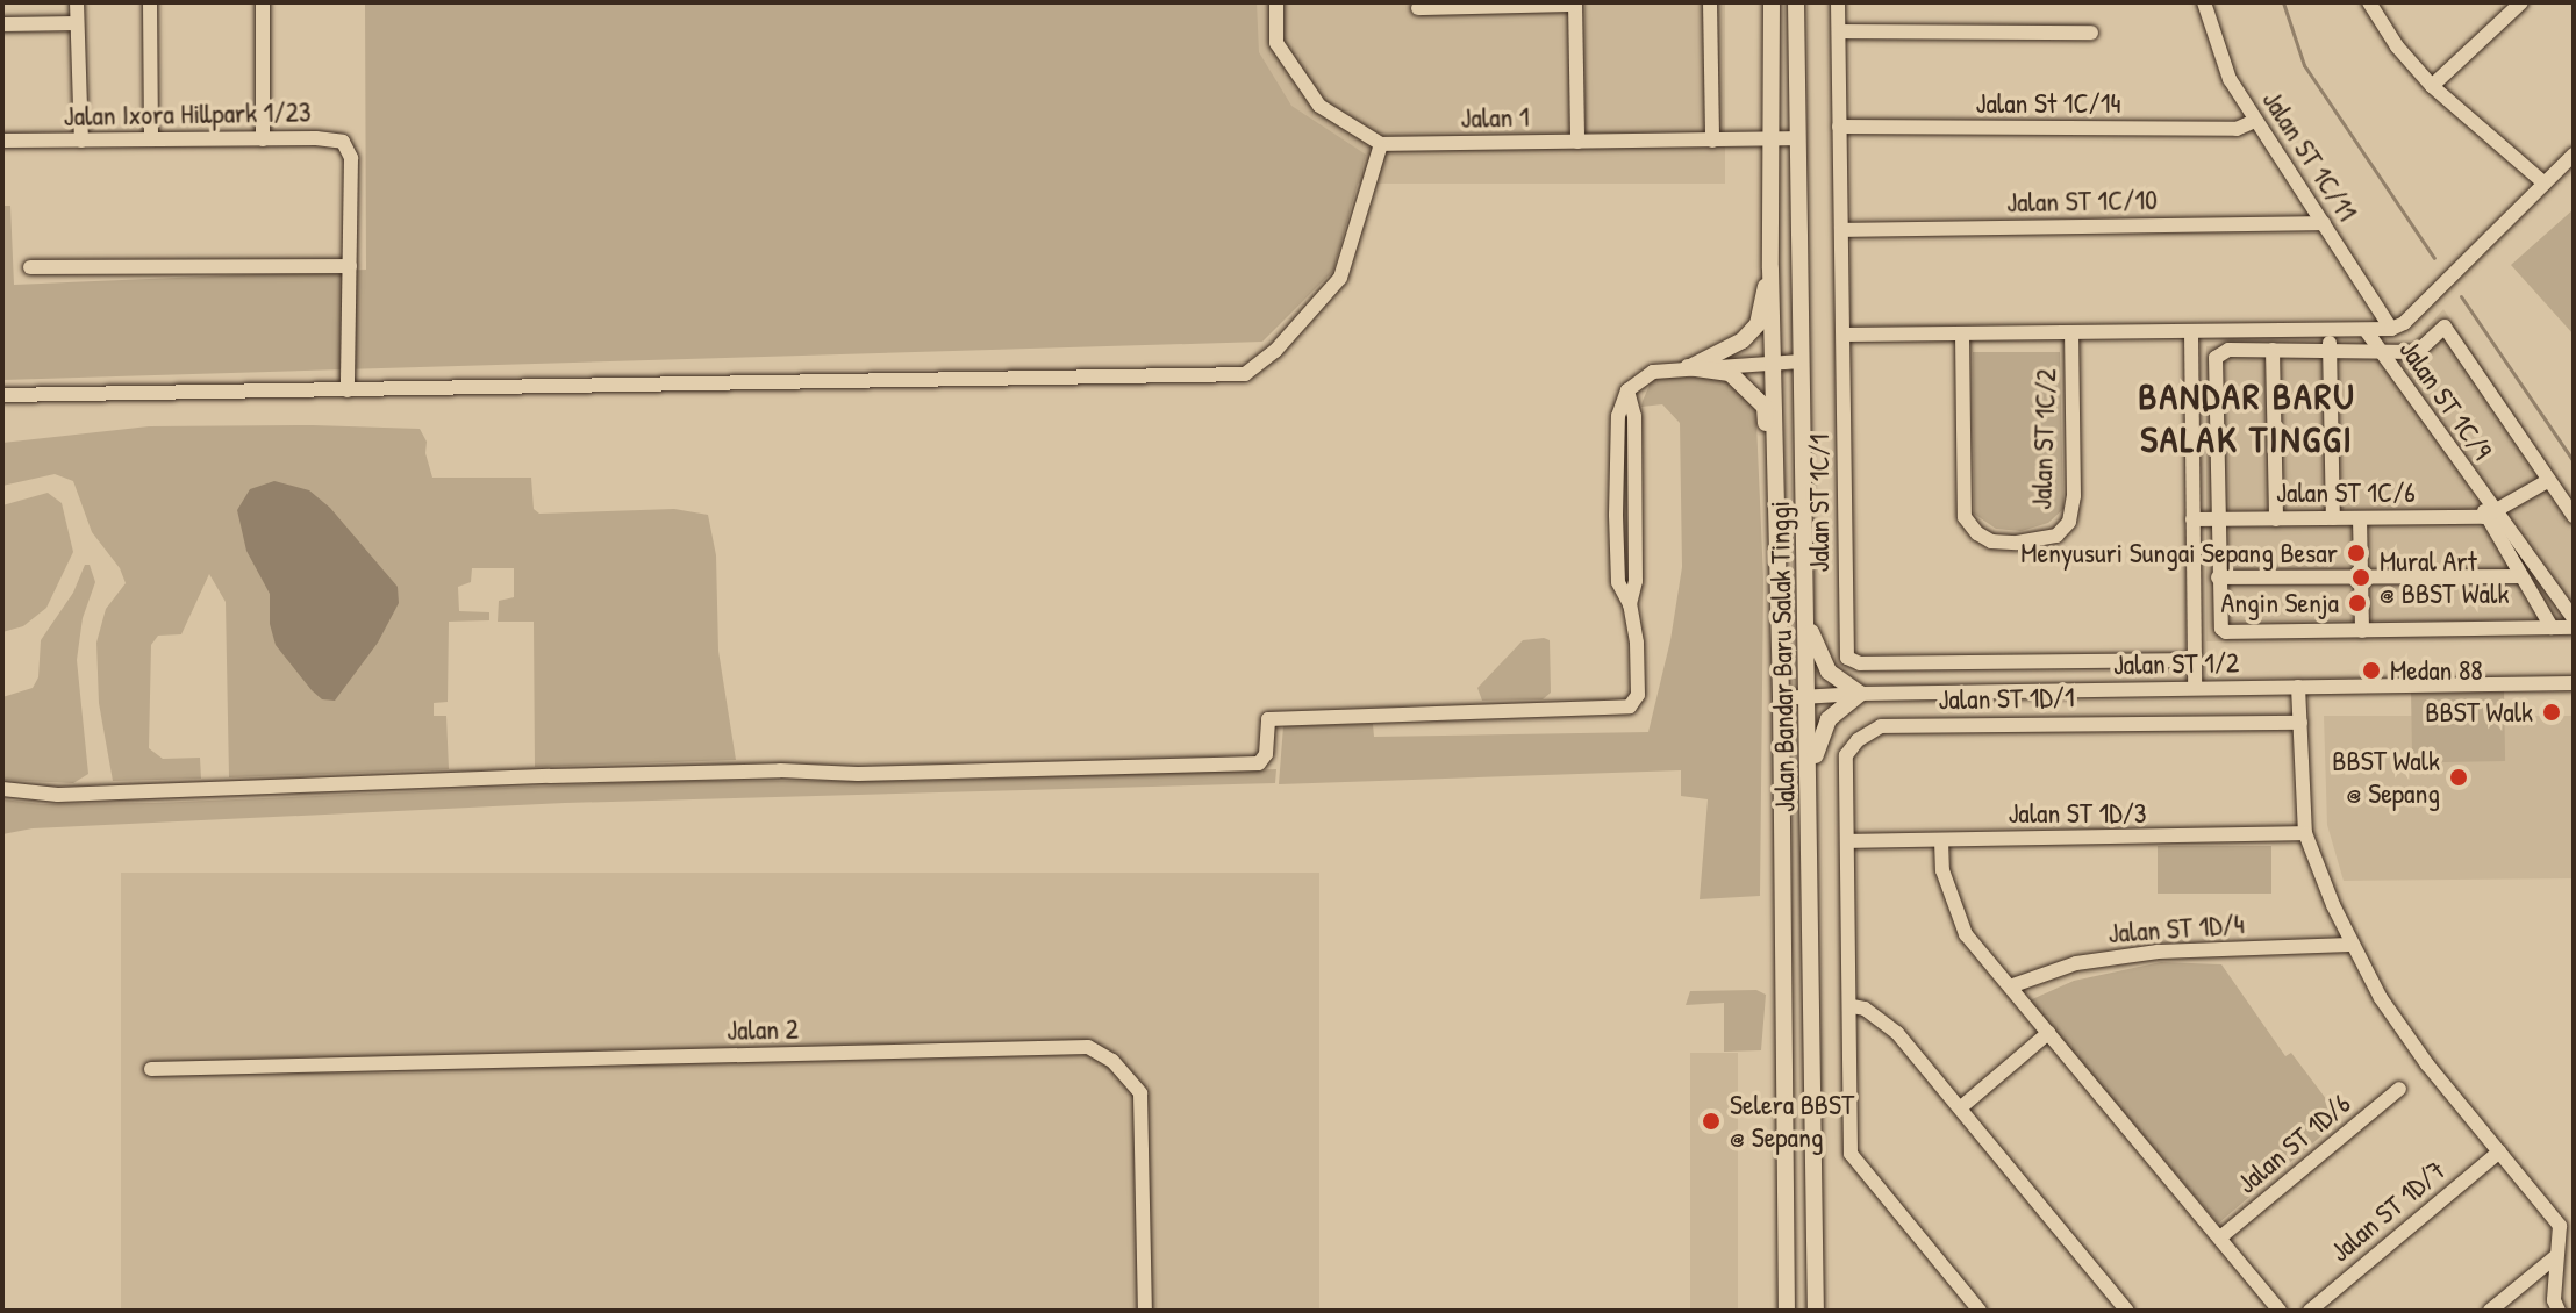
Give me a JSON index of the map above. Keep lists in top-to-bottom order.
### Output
{
  "streets": {
    "main road": ["Jalan Bandar Baru Salak Tinggi"],
    "street": [
      "Jalan St 1C/14",
      "Jalan Ixora Hillpark 1/23",
      "Jalan 1",
      "Jalan ST 1C/11",
      "Jalan ST 1C/10",
      "Jalan ST 1C/9",
      "Jalan ST 1C/2",
      "Jalan ST 1C/6",
      "Jalan ST 1C/1",
      "Jalan ST 1/2",
      "Jalan ST 1D/1",
      "Jalan ST 1D/3",
      "Jalan ST 1D/4",
      "Jalan 2",
      "Jalan ST 1D/6",
      "Jalan ST 1D/7"
    ]
  },
  "crossings": [
    ["Jalan St 1C/14", "Jalan ST 1C/11"],
    ["Jalan St 1C/14", "Jalan ST 1C/1"],
    ["Jalan 1", "Jalan Bandar Baru Salak Tinggi"],
    ["Jalan ST 1C/11", "Jalan ST 1C/10"],
    ["Jalan ST 1C/10", "Jalan ST 1C/1"],
    ["Jalan ST 1C/9", "Jalan ST 1C/6"],
    ["Jalan Bandar Baru Salak Tinggi", "Jalan ST 1/2"],
    ["Jalan ST 1D/1", "Jalan ST 1D/3"]
  ],
  "districts": ["BANDAR BARU SALAK TINGGI"],
  "places": [
    "Menyusuri Sungai Sepang Besar",
    "Mural Art @ BBST Walk",
    "Angin Senja",
    "Medan 88",
    "BBST Walk",
    "BBST Walk @ Sepang",
    "Selera BBST @ Sepang"
  ]
}
